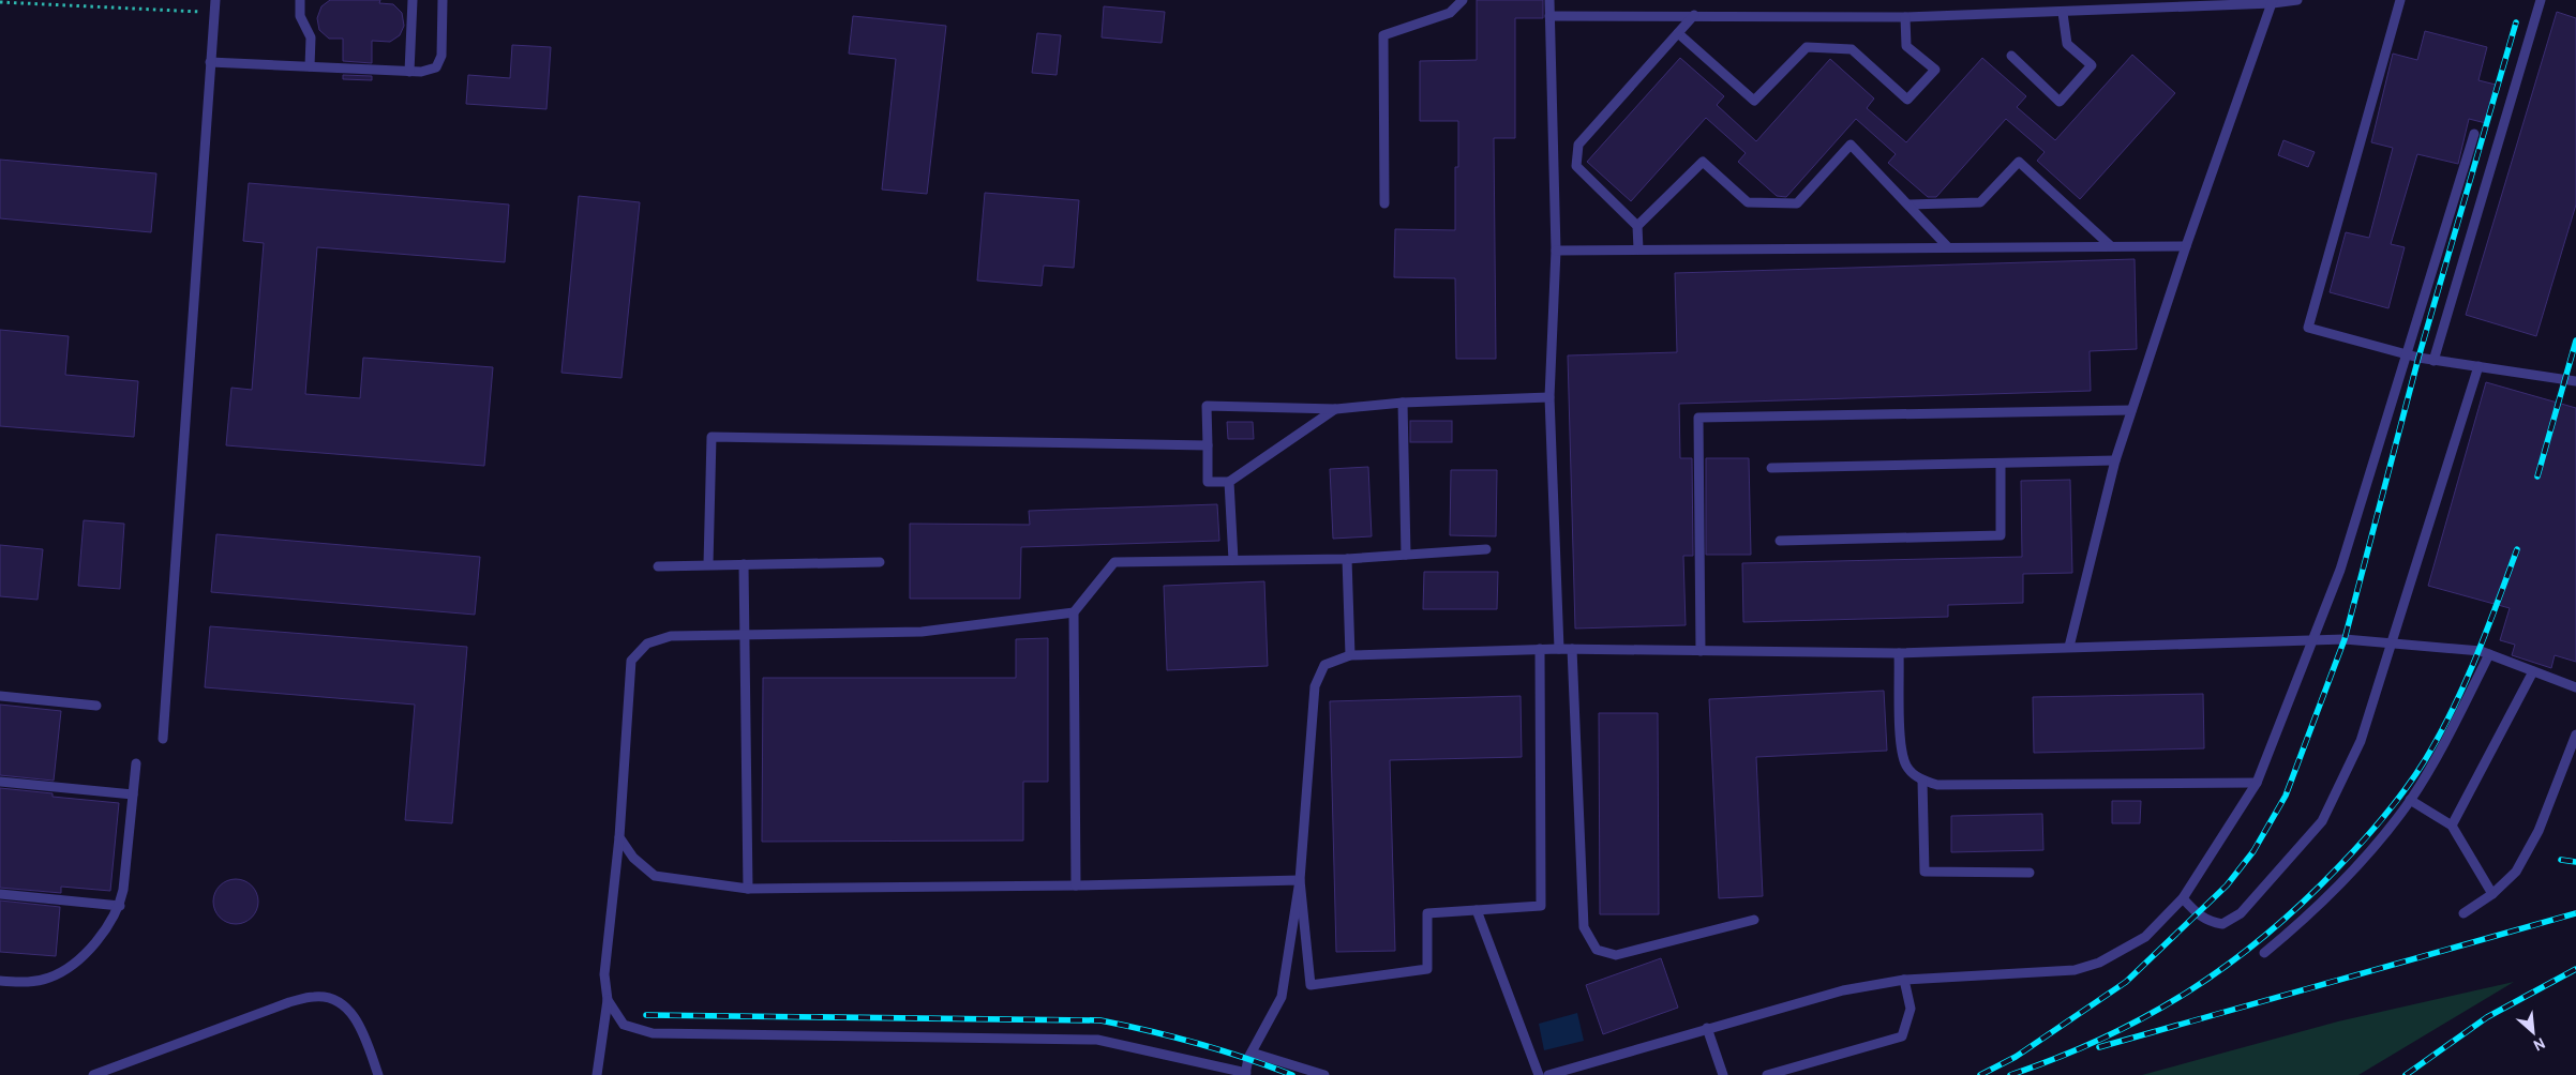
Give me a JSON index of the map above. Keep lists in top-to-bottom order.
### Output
{
  "north": "bottom right"
}
